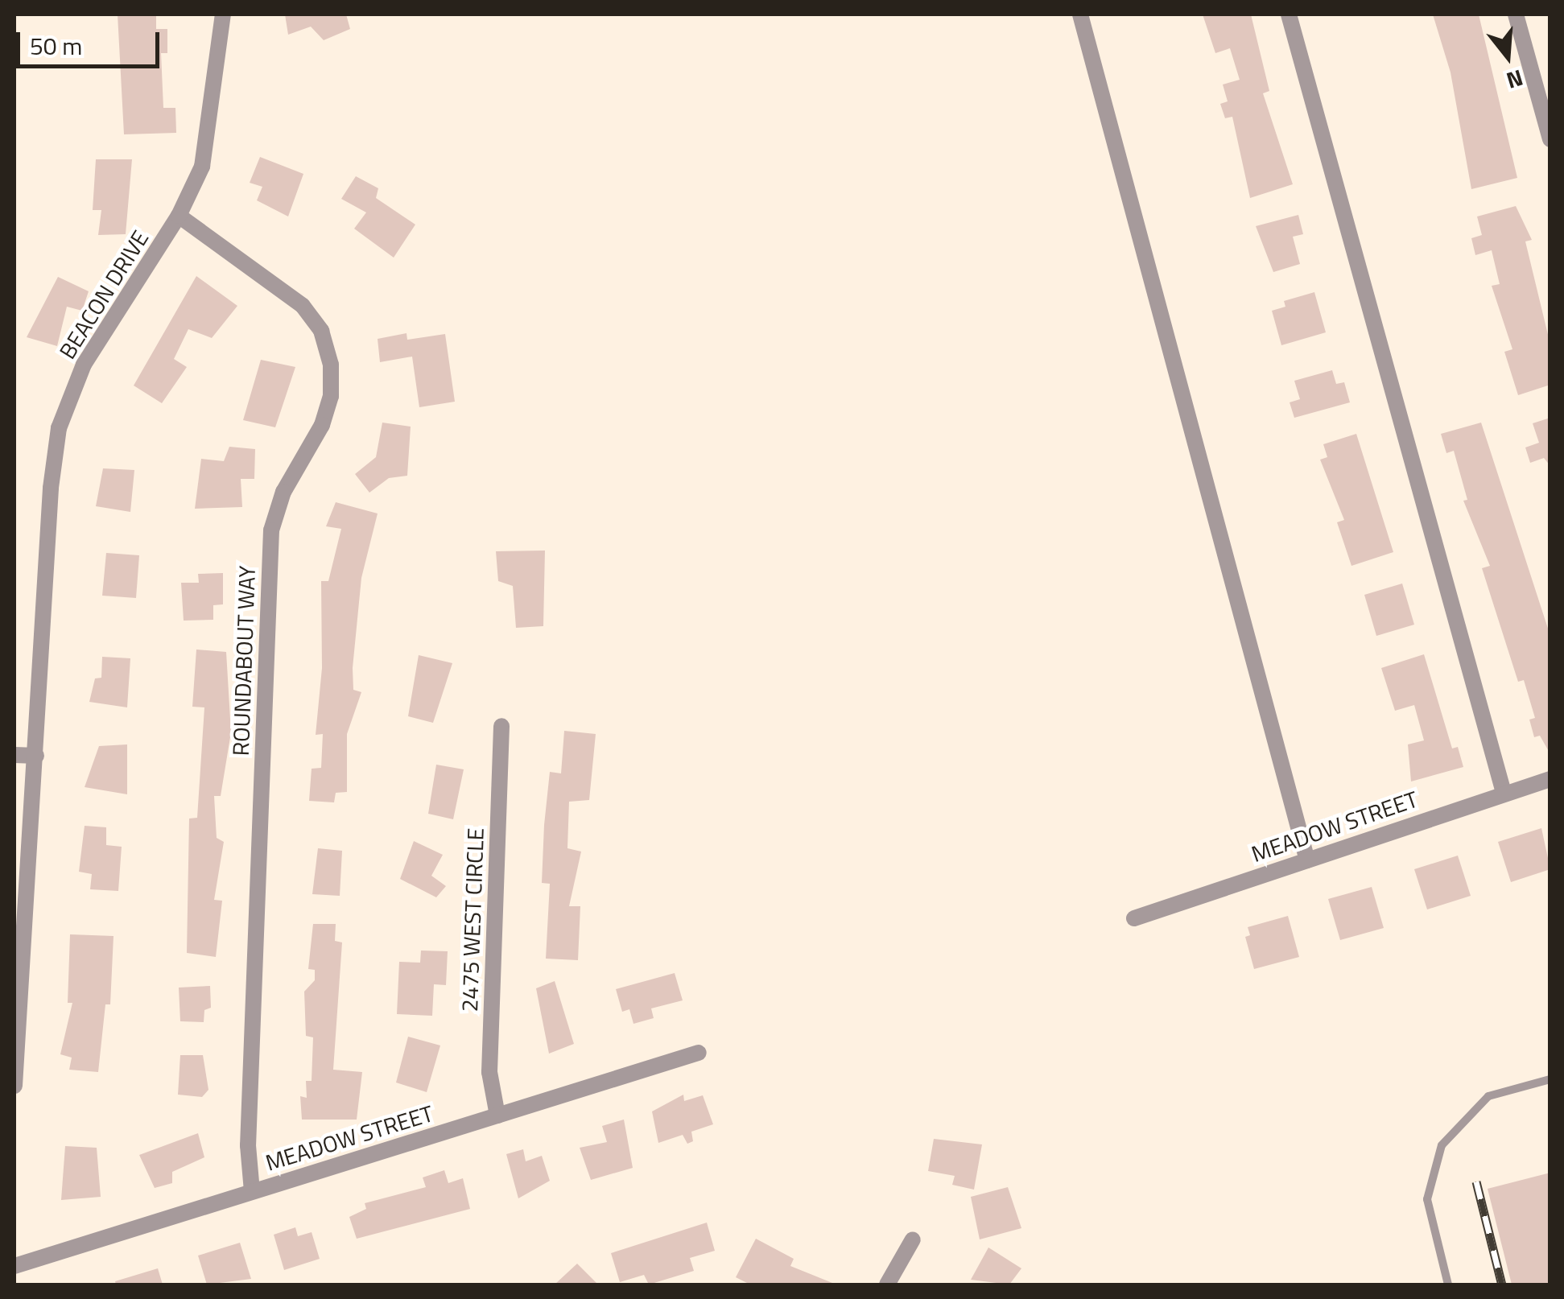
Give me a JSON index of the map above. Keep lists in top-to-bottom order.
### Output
{
  "streets": {
    "street": [
      "BEACON DRIVE",
      "ROUNDABOUT WAY",
      "MEADOW STREET",
      "2475 WEST CIRCLE"
    ]
  },
  "crossings": [
    ["BEACON DRIVE", "ROUNDABOUT WAY"],
    ["ROUNDABOUT WAY", "MEADOW STREET"],
    ["MEADOW STREET", "2475 WEST CIRCLE"]
  ],
  "scale_bar": "50 m",
  "north": "bottom"
}
